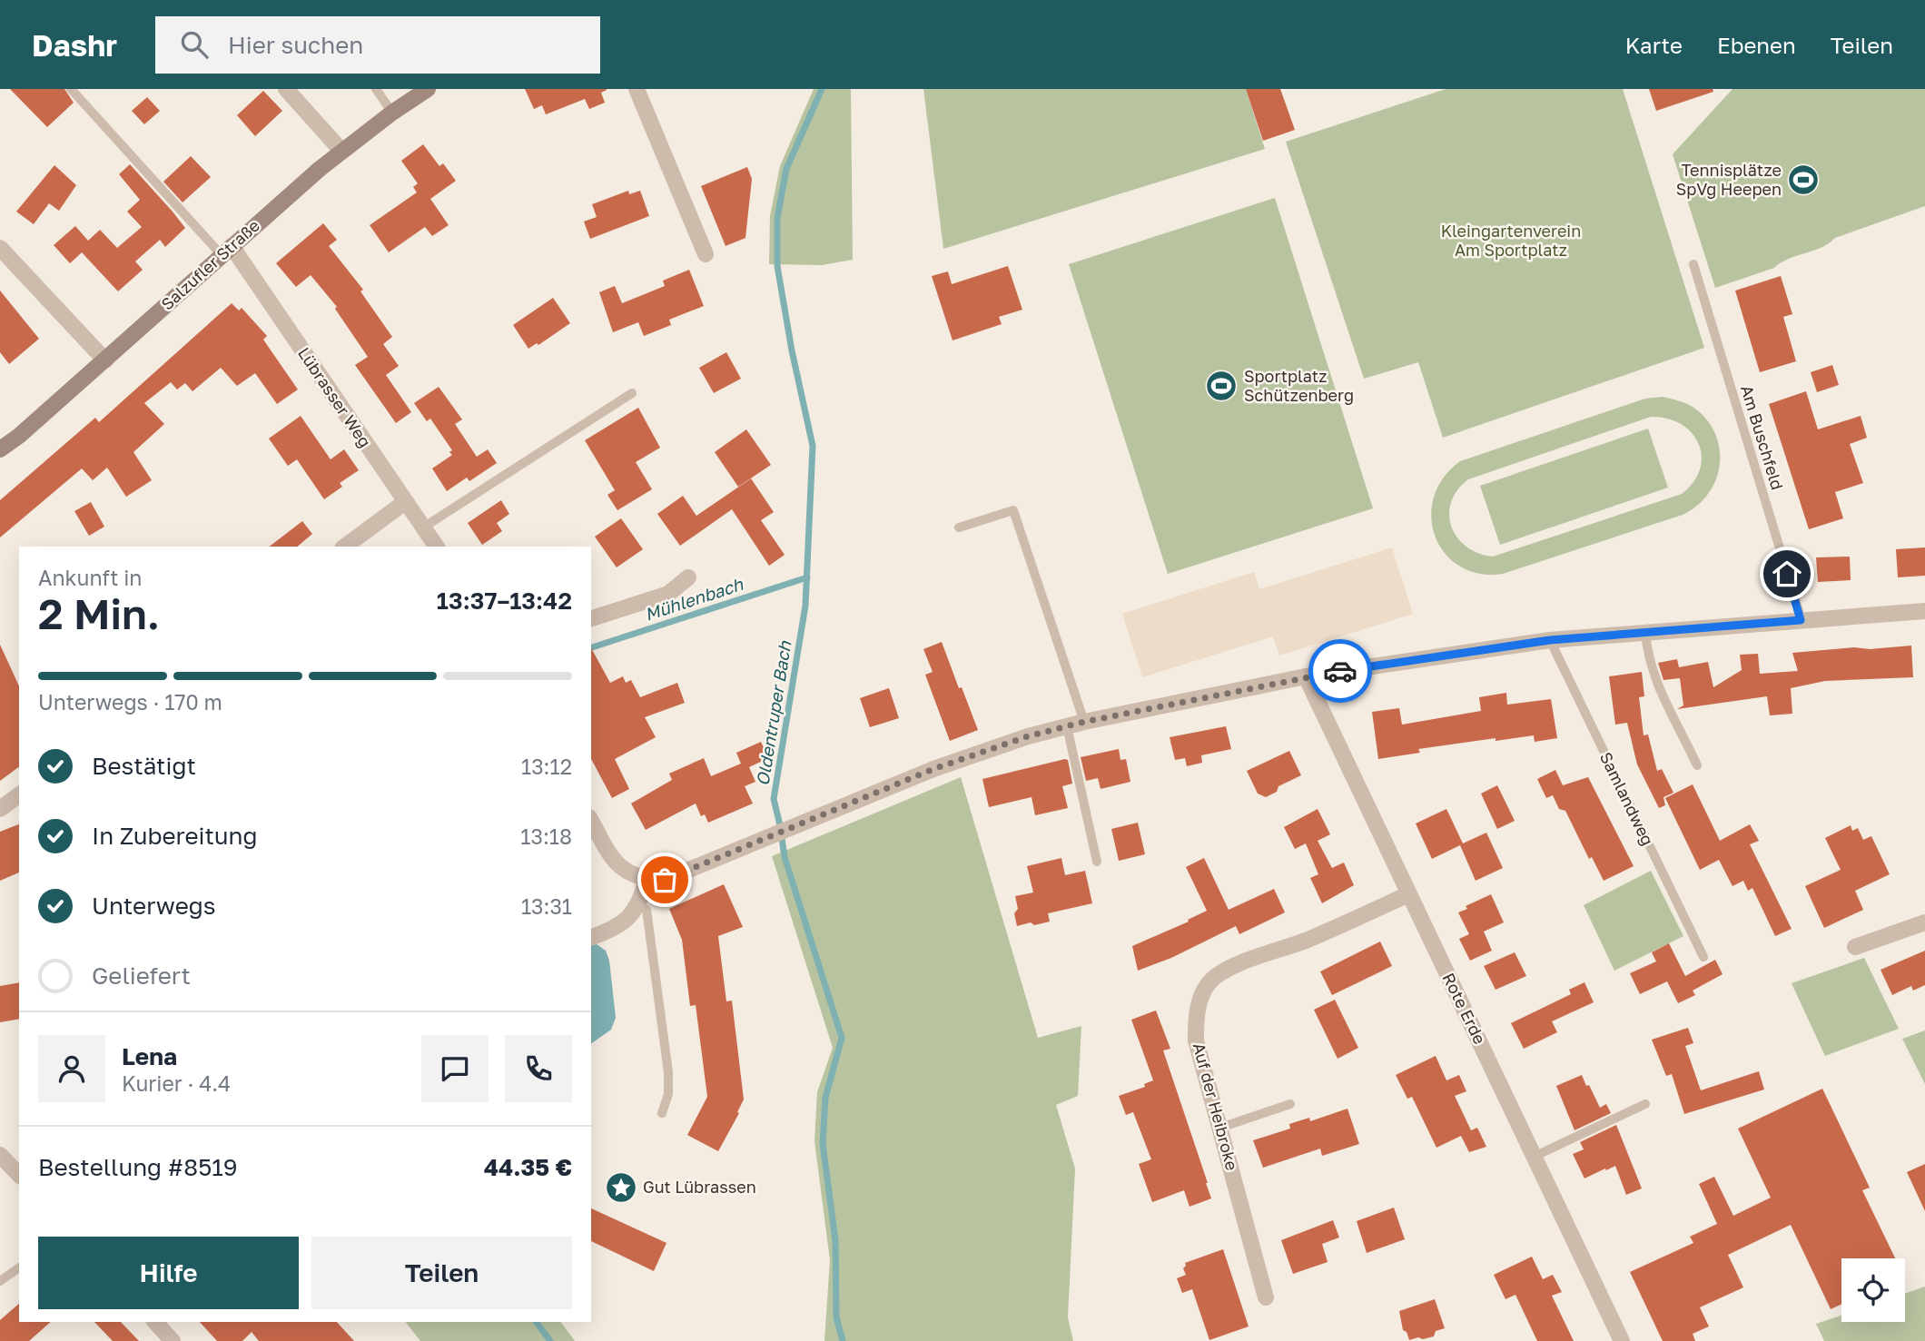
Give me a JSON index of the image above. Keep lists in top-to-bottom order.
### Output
{
  "streets": {
    "street": [
      "Salzufler Straße",
      "Lübrasser Weg",
      "Rote Erde",
      "Auf der Heibroke"
    ],
    "lane": ["Am Buschfeld", "Samlandweg"]
  },
  "crossings": [
    ["Salzufler Straße", "Lübrasser Weg"],
    ["Rote Erde", "Auf der Heibroke"]
  ],
  "water": ["Mühlenbach", "Oldentruper Bach"],
  "parks": ["Kleingartenverein Am Sportplatz"],
  "places": {
    "sports": ["Tennisplätze SpVg Heepen", "Sportplatz Schützenberg"],
    "place": ["Gut Lübrassen"]
  },
  "page": {
    "header": "Dashr",
    "search": "Hier suchen",
    "nav": ["Karte", "Ebenen", "Teilen"],
    "heading": ["2 Min.", "Ankunft in", "13:37–13:42"],
    "panel": [
      "Lena",
      "Kurier · 4.4",
      "Bestellung #8519",
      "44.35 €"
    ],
    "bar": "Unterwegs · 170 m",
    "list": [
      ["Bestätigt", "13:12"],
      ["In Zubereitung", "13:18"],
      ["Unterwegs", "13:31"],
      "Geliefert"
    ],
    "buttons": ["Hilfe", "Teilen"]
  }
}
